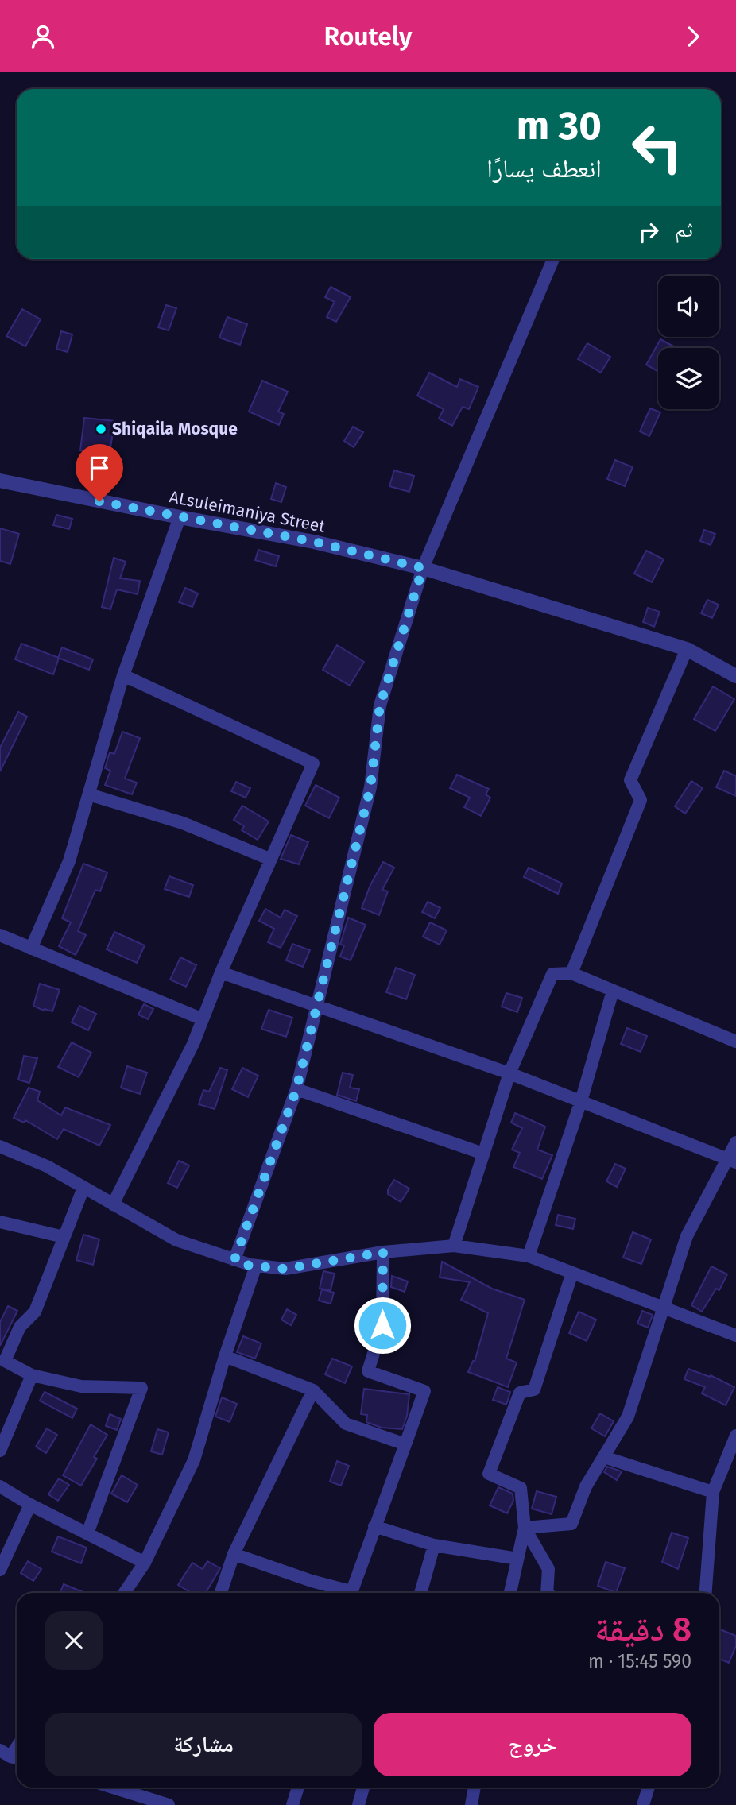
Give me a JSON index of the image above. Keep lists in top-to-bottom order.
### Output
{
  "streets": {
    "street": ["ALsuleimaniya Street"]
  },
  "places": ["Shiqaila Mosque"],
  "page": {
    "header": "Routely",
    "turn": ["30 m", "انعطف يسارًا"],
    "then": "ثم",
    "heading": ["8 دقيقة", "590 m · 15:45"],
    "buttons": ["خروج", "مشاركة"]
  }
}
